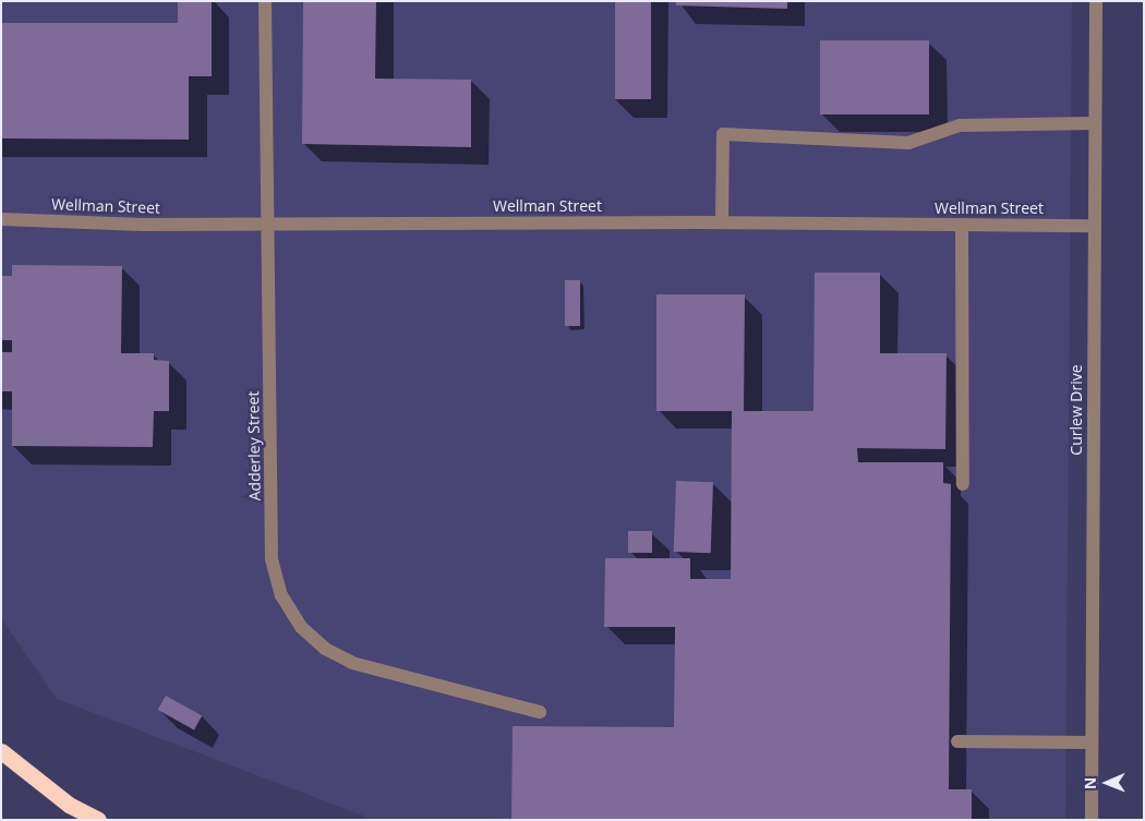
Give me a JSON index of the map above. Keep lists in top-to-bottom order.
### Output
{
  "streets": {
    "street": ["Wellman Street", "Curlew Drive", "Adderley Street"]
  },
  "crossings": [
    ["Wellman Street", "Curlew Drive"],
    ["Wellman Street", "Adderley Street"]
  ],
  "north": "left"
}
